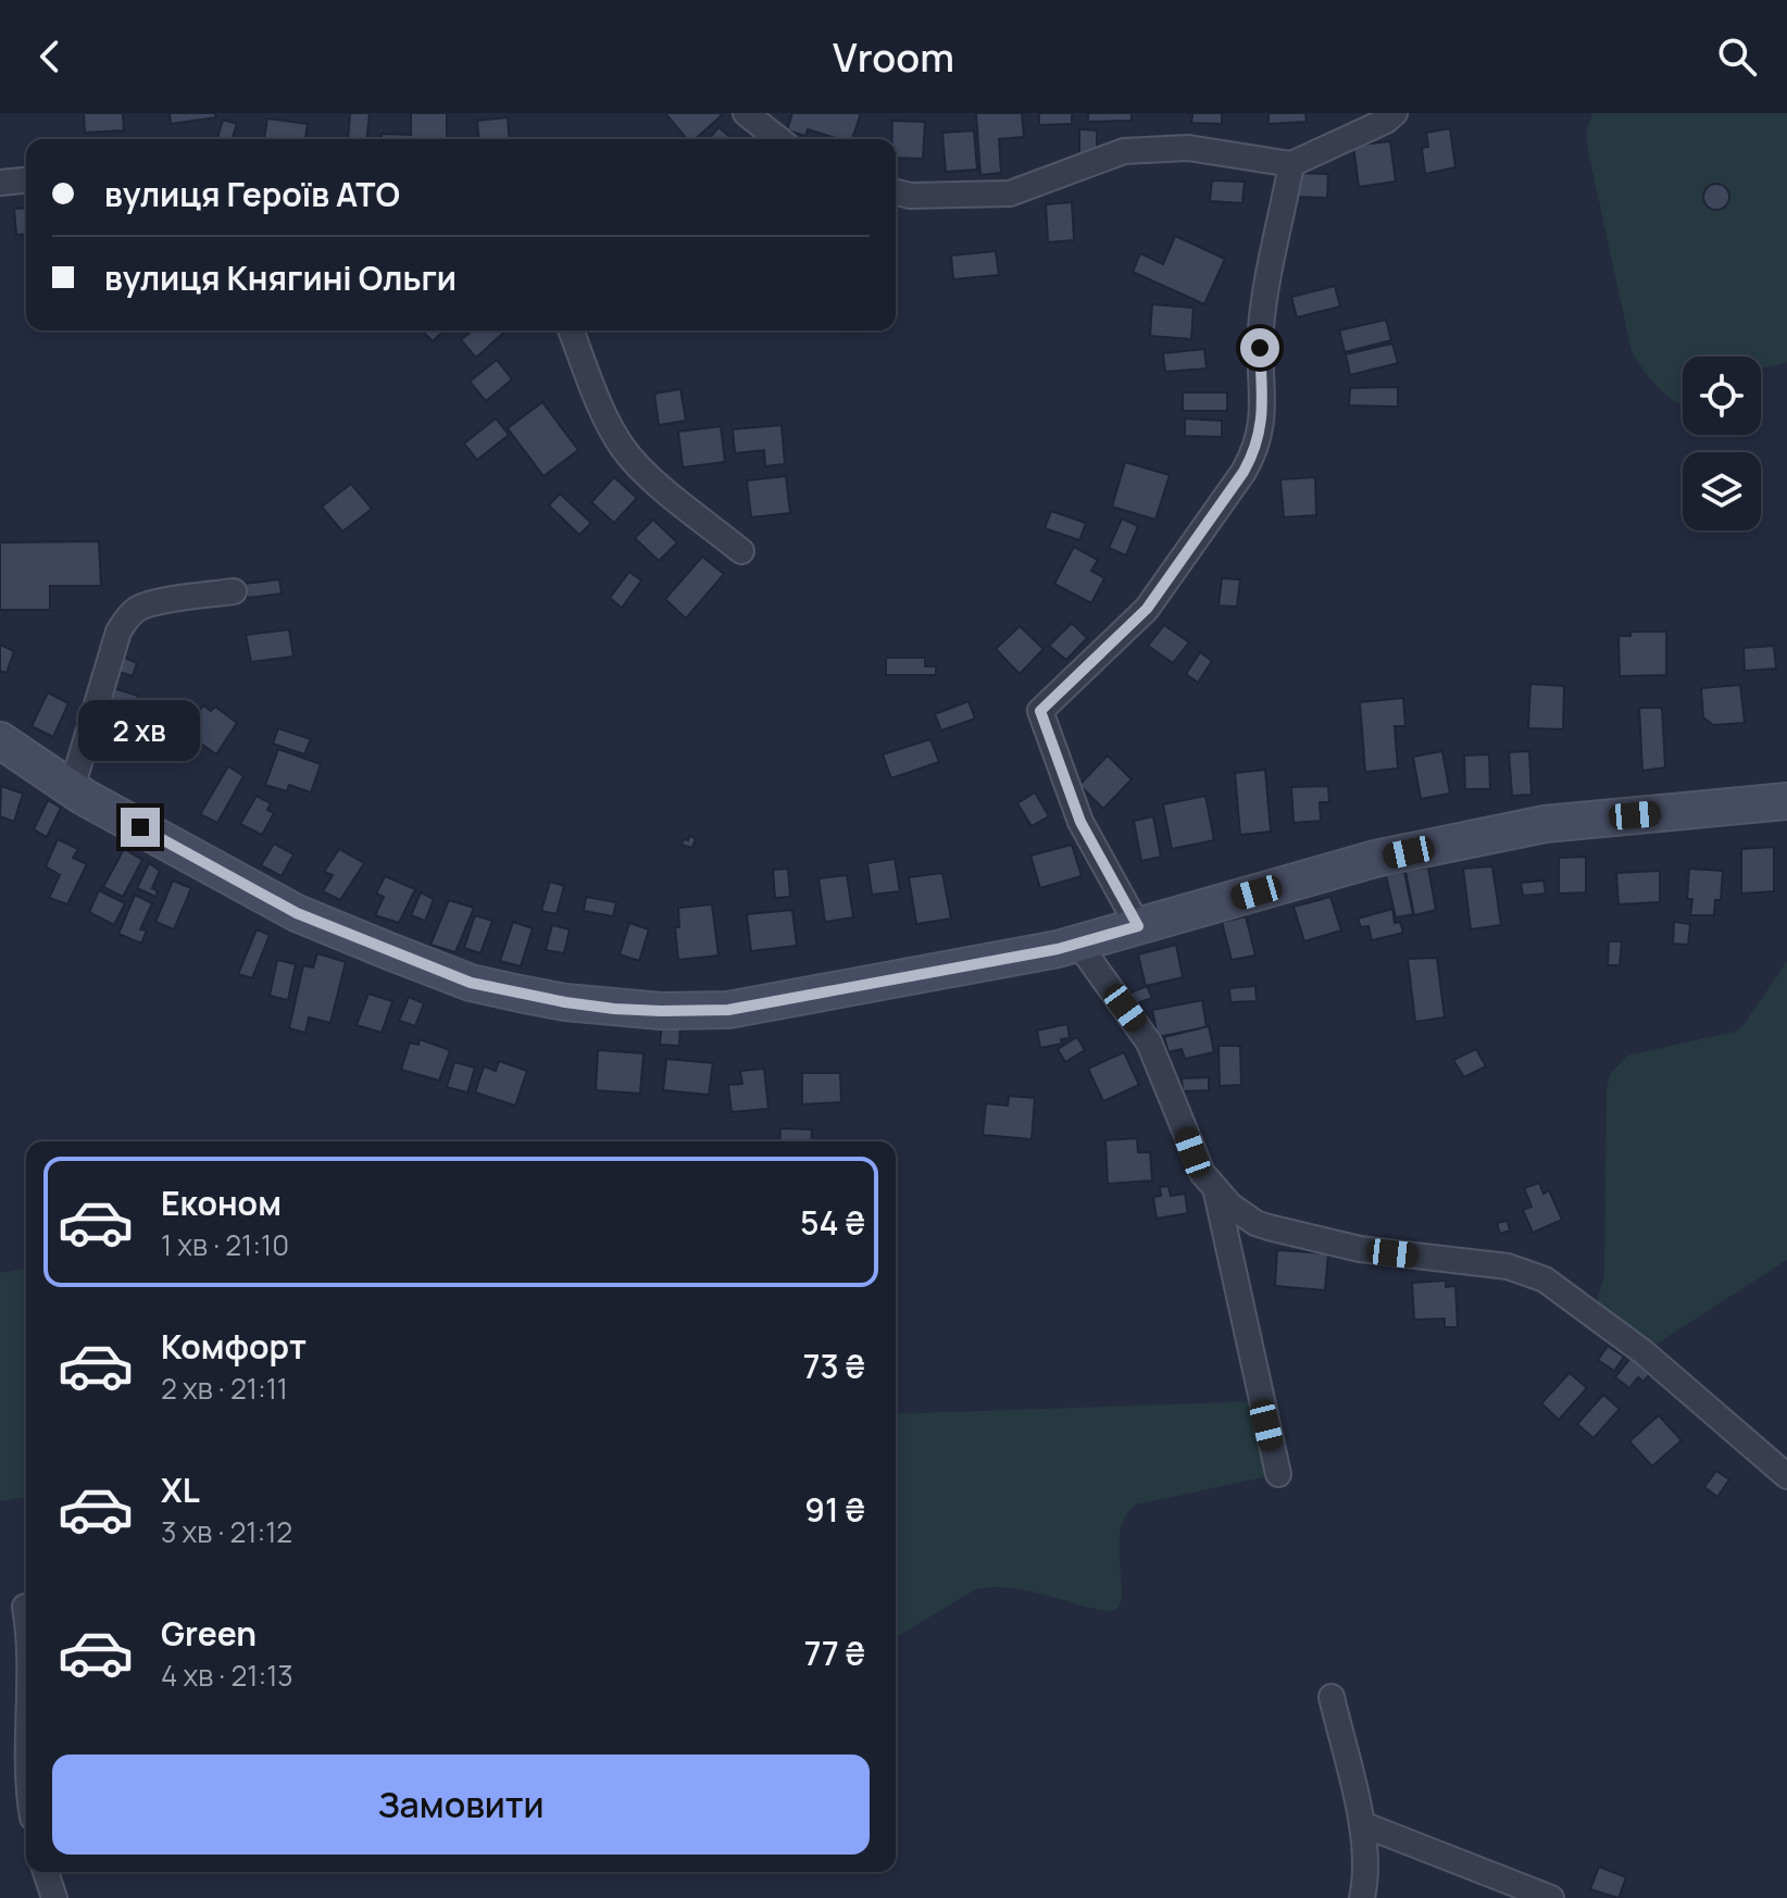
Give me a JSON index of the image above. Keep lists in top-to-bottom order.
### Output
{
  "page": {
    "header": "Vroom",
    "banner": ["вулиця Героїв АТО", "вулиця Княгині Ольги"],
    "bubble": "2 хв",
    "list": [
      {
        "name": "Економ",
        "note": "1 хв · 21:10",
        "value": "54 ₴"
      },
      {
        "name": "Комфорт",
        "note": "2 хв · 21:11",
        "value": "73 ₴"
      },
      {
        "name": "XL",
        "note": "3 хв · 21:12",
        "value": "91 ₴"
      },
      {
        "name": "Green",
        "note": "4 хв · 21:13",
        "value": "77 ₴"
      }
    ],
    "buttons": "Замовити"
  }
}
